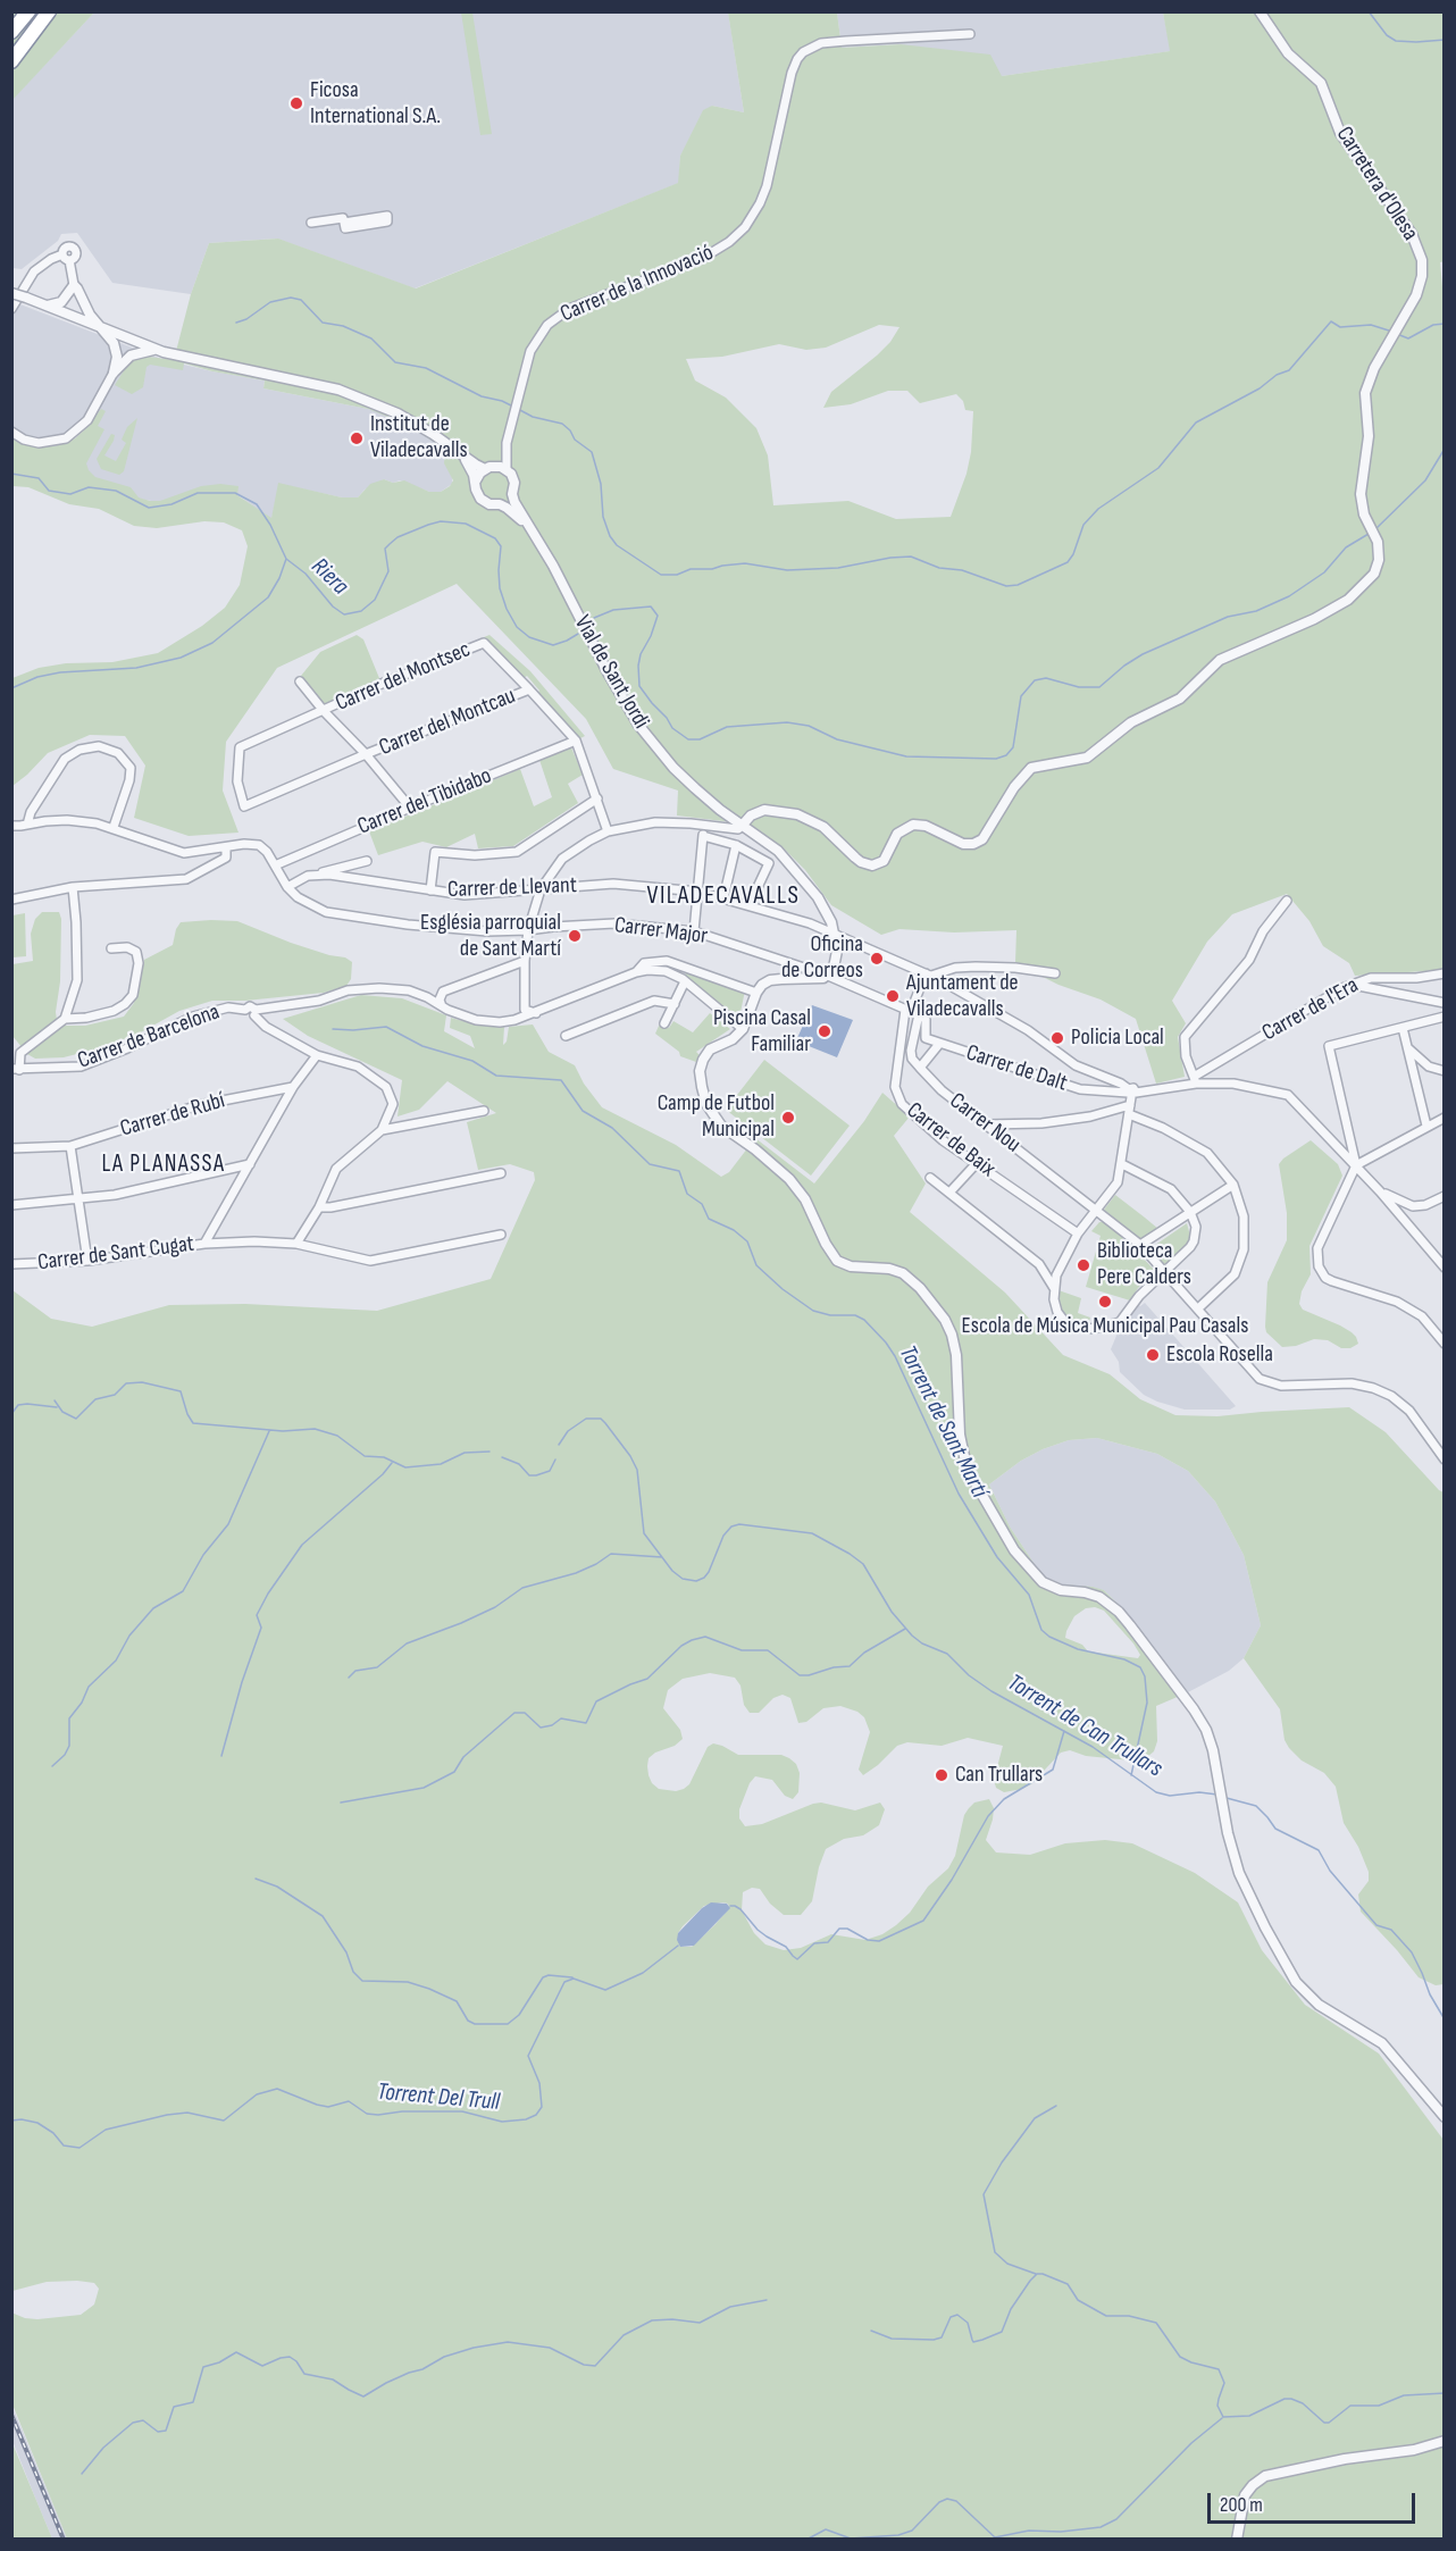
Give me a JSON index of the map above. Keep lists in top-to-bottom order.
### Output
{
  "streets": {
    "street": [
      "Carretera d'Olesa",
      "Carrer de la Innovació",
      "Vial de Sant Jordi",
      "Carrer del Montsec",
      "Carrer del Montcau",
      "Carrer del Tibidabo",
      "Carrer de Llevant",
      "Carrer Major",
      "Carrer de l'Era",
      "Carrer de Barcelona",
      "Carrer de Dalt",
      "Carrer de Rubí",
      "Carrer Nou",
      "Carrer de Baix",
      "Carrer de Sant Cugat"
    ]
  },
  "crossings": [
    ["Carretera d'Olesa", "Vial de Sant Jordi"],
    ["Carrer de la Innovació", "Vial de Sant Jordi"],
    ["Vial de Sant Jordi", "Carrer de Llevant"],
    ["Carrer del Montsec", "Carrer del Montcau"],
    ["Carrer de Llevant", "Carrer Major"],
    ["Carrer de Llevant", "Carrer de Dalt"],
    ["Carrer Major", "Carrer de Dalt"],
    ["Carrer Major", "Carrer de Baix"],
    ["Carrer de Barcelona", "Carrer de Sant Cugat"],
    ["Carrer de Dalt", "Carrer de Baix"],
    ["Carrer de Rubí", "Carrer de Sant Cugat"]
  ],
  "districts": ["VILADECAVALLS", "LA PLANASSA"],
  "water": [
    "Riera",
    "Torrent de Sant Martí",
    "Torrent de Can Trullars",
    "Torrent Del Trull"
  ],
  "places": [
    "Ficosa International S.A.",
    "Institut de Viladecavalls",
    "Església parroquial de Sant Martí",
    "Oficina de Correos",
    "Ajuntament de Viladecavalls",
    "Piscina Casal Familiar",
    "Policia Local",
    "Camp de Futbol Municipal",
    "Biblioteca Pere Calders",
    "Escola de Música Municipal Pau Casals",
    "Escola Rosella",
    "Can Trullars"
  ],
  "scale_bar": "200 m"
}
